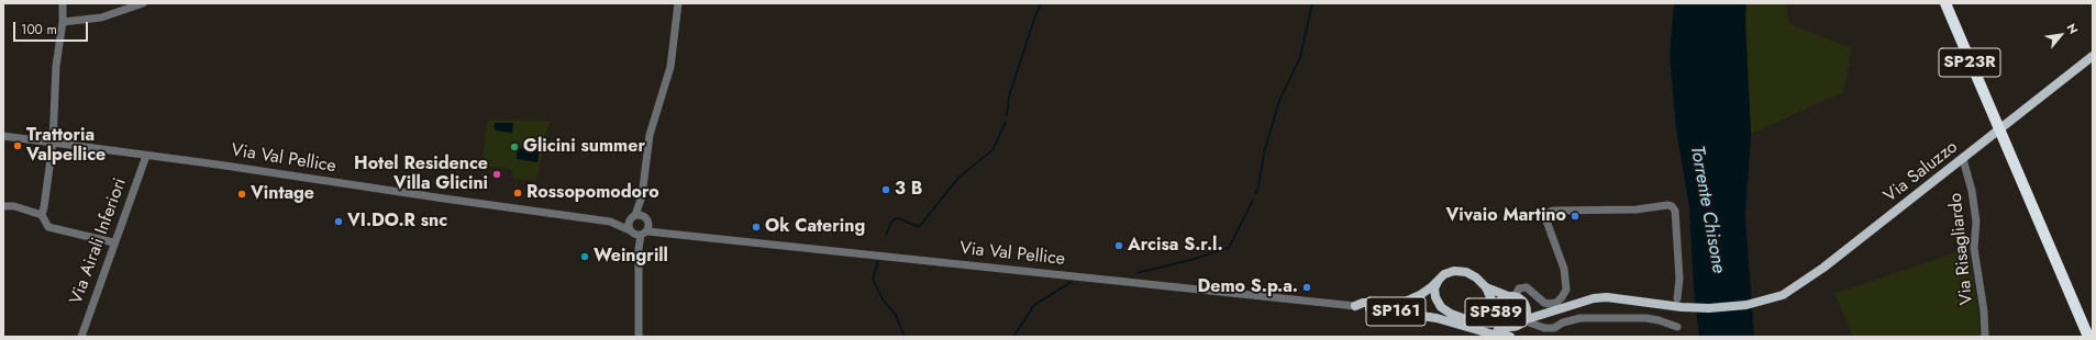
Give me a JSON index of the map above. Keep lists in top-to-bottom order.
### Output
{
  "streets": {
    "highway": ["SP23R"],
    "main road": ["Via Saluzzo", "SP161", "SP589"],
    "street": ["Via Val Pellice", "Via Airali Inferiori", "Via Risagliardo"]
  },
  "crossings": [
    ["Via Val Pellice", "Via Airali Inferiori"],
    ["Via Val Pellice", "SP161"],
    ["Via Saluzzo", "Via Risagliardo"],
    ["Via Saluzzo", "SP589"],
    ["SP161", "SP589"]
  ],
  "water": ["Torrente Chisone"],
  "places": [
    "Trattoria Valpellice",
    "Glicini summer",
    "Hotel Residence Villa Glicini",
    "3 B",
    "Rossopomodoro",
    "Vintage",
    "Vivaio Martino",
    "VI.DO.R snc",
    "Ok Catering",
    "Arcisa S.r.l.",
    "Weingrill",
    "Demo S.p.a."
  ],
  "scale_bar": "100 m",
  "north": "top right"
}
